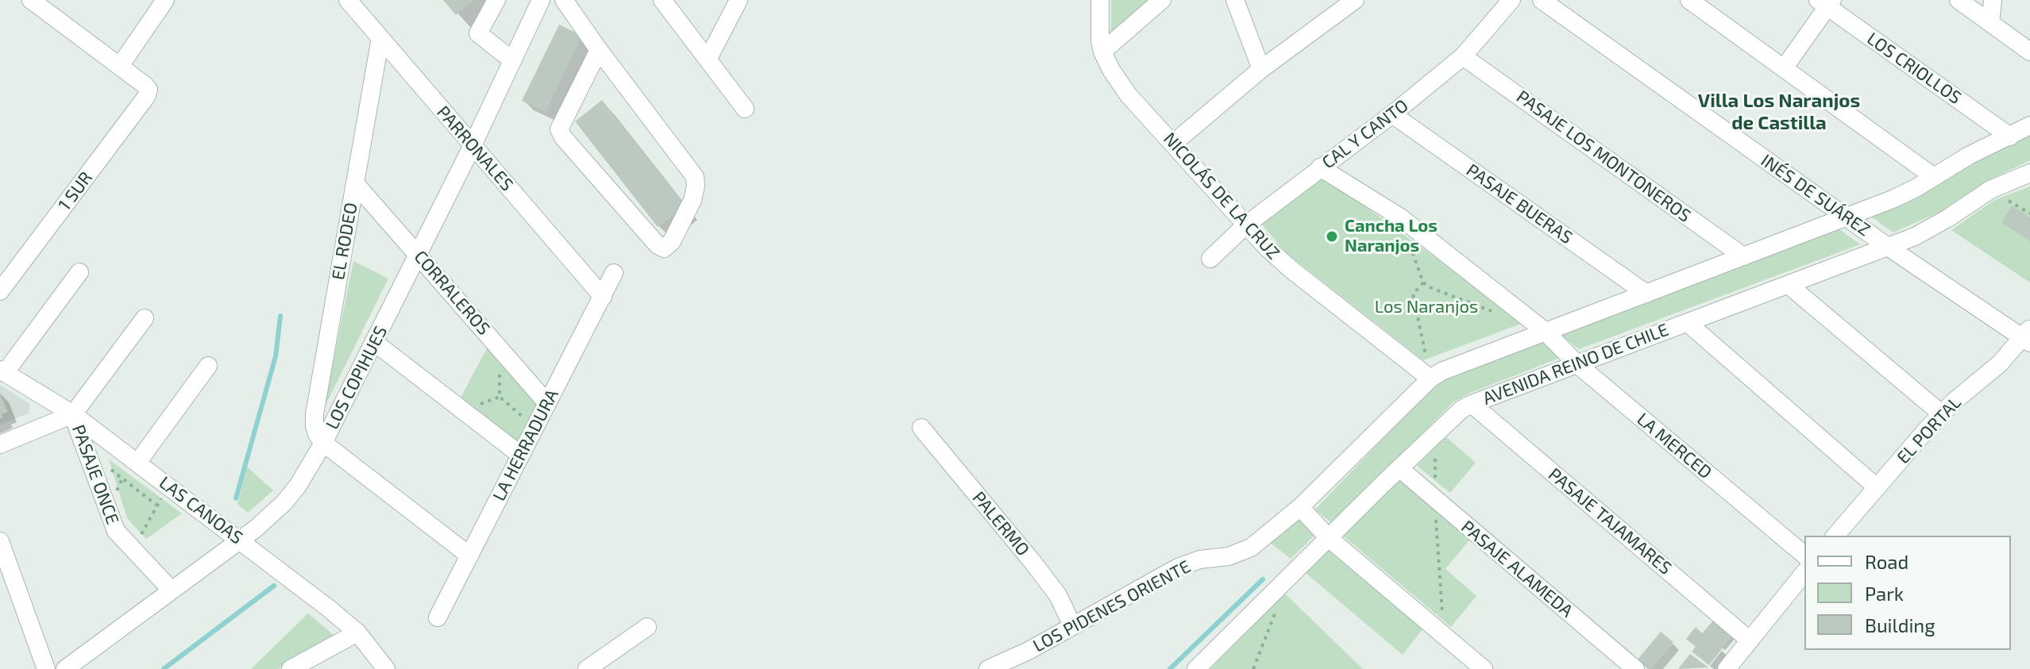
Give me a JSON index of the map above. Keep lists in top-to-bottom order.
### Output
{
  "streets": {
    "street": [
      "LOS CRIOLLOS",
      "CAL Y CANTO",
      "PARRONALES",
      "PASAJE LOS MONTONEROS",
      "1 SUR",
      "INÉS DE SUÁREZ",
      "NICOLÁS DE LA CRUZ",
      "PASAJE BUERAS",
      "EL RODEO",
      "CORRALEROS",
      "AVENIDA REINO DE CHILE",
      "LOS COPIHUES",
      "EL PORTAL",
      "LA HERRADURA",
      "LA MERCED",
      "PASAJE ONCE",
      "LAS CANOAS",
      "PASAJE TAJAMARES",
      "PALERMO",
      "PASAJE ALAMEDA",
      "LOS PIDENES ORIENTE"
    ]
  },
  "crossings": [
    ["CAL Y CANTO", "PASAJE LOS MONTONEROS"],
    ["CAL Y CANTO", "NICOLÁS DE LA CRUZ"],
    ["CAL Y CANTO", "PASAJE BUERAS"],
    ["CAL Y CANTO", "LA MERCED"],
    ["PARRONALES", "EL RODEO"],
    ["PARRONALES", "LOS COPIHUES"],
    ["PARRONALES", "LA HERRADURA"],
    ["INÉS DE SUÁREZ", "AVENIDA REINO DE CHILE"],
    ["INÉS DE SUÁREZ", "EL PORTAL"],
    ["EL RODEO", "CORRALEROS"],
    ["EL RODEO", "LOS COPIHUES"],
    ["CORRALEROS", "LOS COPIHUES"],
    ["CORRALEROS", "LA HERRADURA"],
    ["AVENIDA REINO DE CHILE", "LA MERCED"],
    ["AVENIDA REINO DE CHILE", "PASAJE TAJAMARES"],
    ["AVENIDA REINO DE CHILE", "PASAJE ALAMEDA"],
    ["LOS COPIHUES", "PASAJE ONCE"],
    ["LOS COPIHUES", "LAS CANOAS"],
    ["PASAJE ONCE", "LAS CANOAS"],
    ["PALERMO", "LOS PIDENES ORIENTE"]
  ],
  "districts": ["Villa Los Naranjos de Castilla"],
  "parks": ["Los Naranjos"],
  "places": ["Cancha Los Naranjos"],
  "legend": ["Road", "Park", "Building"]
}
